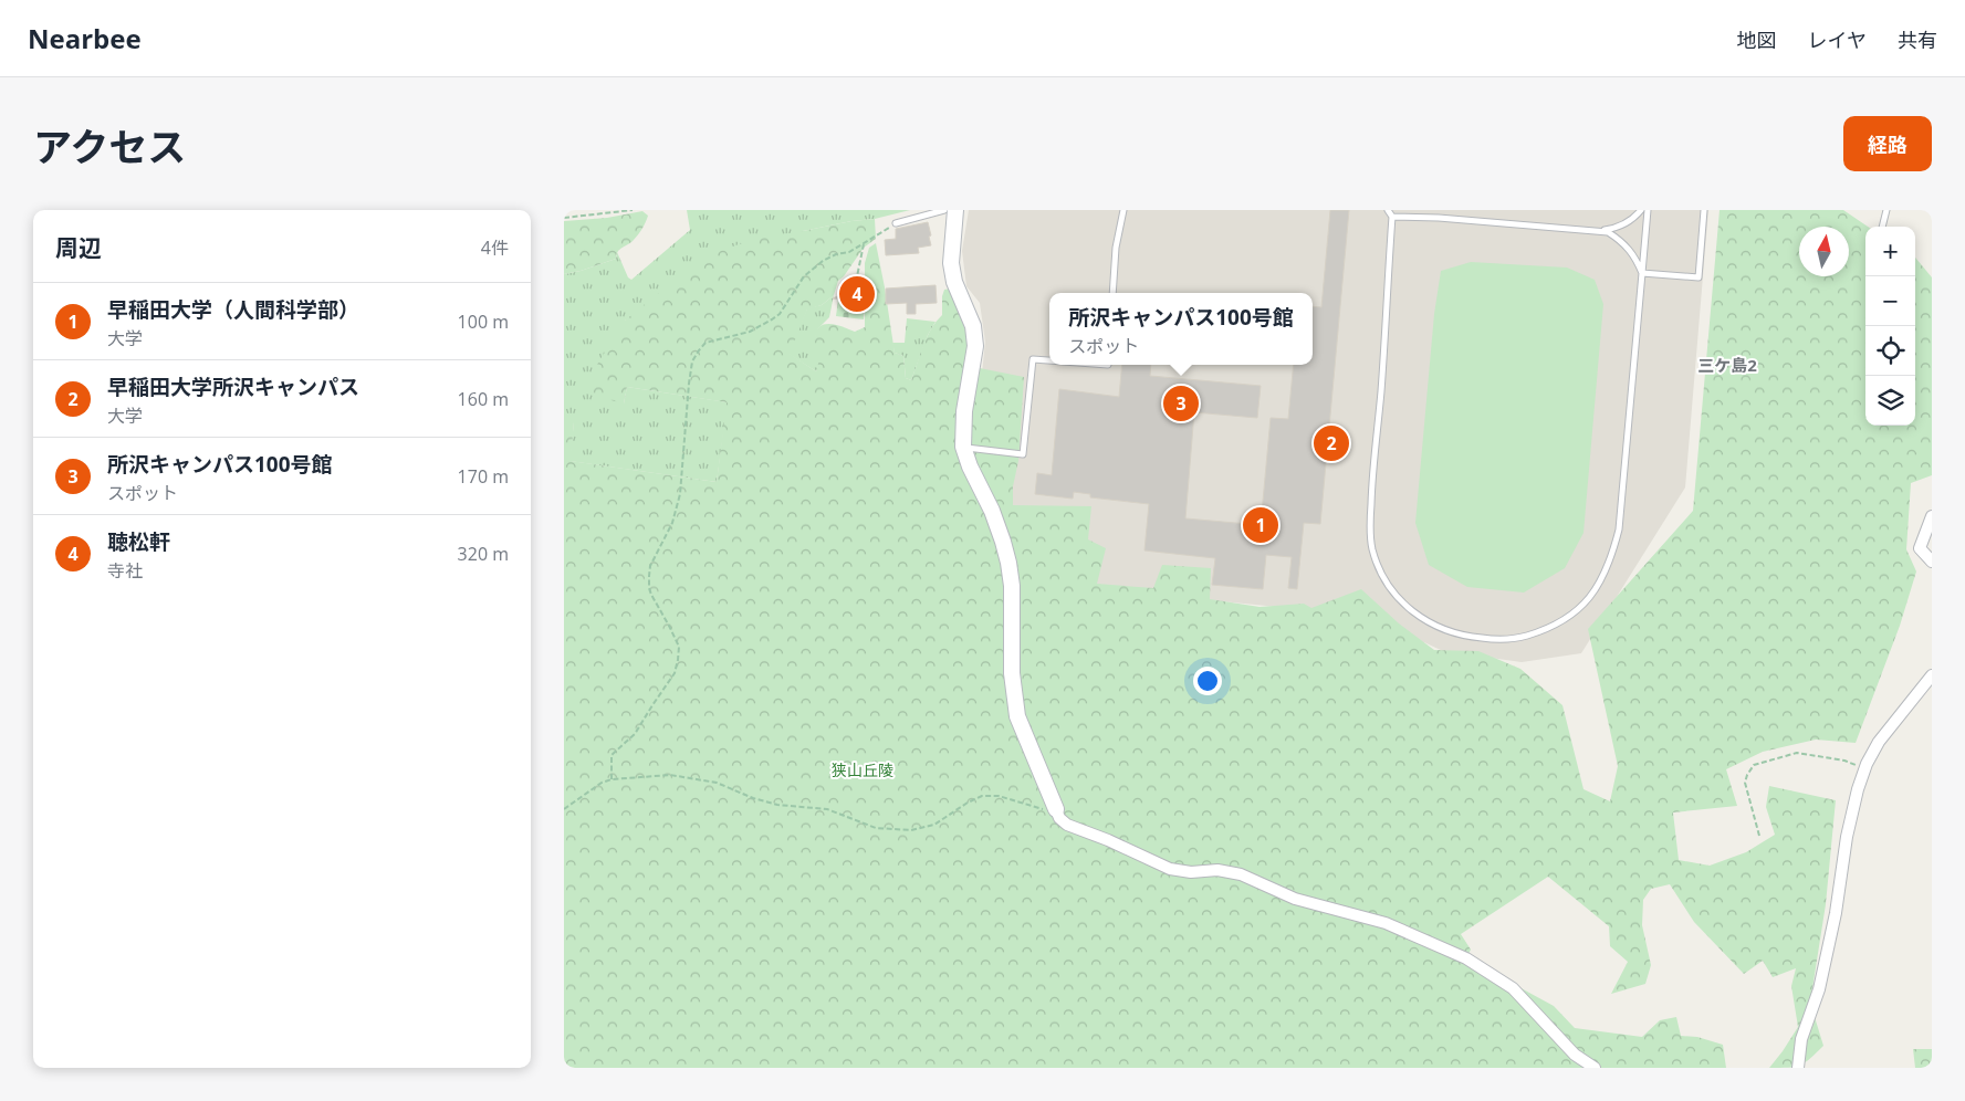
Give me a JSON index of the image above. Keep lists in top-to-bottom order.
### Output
{
  "districts": ["三ケ島2"],
  "parks": ["狭山丘陵"],
  "north": "top",
  "page": {
    "header": "Nearbee",
    "nav": ["地図", "レイヤ", "共有"],
    "title": "アクセス",
    "buttons": "経路",
    "heading": ["周辺", "4件"],
    "map_buttons": ["+", "−"],
    "pins": [
      "4",
      "3",
      "2",
      "1"
    ],
    "list": [
      {
        "mark": "1",
        "name": "早稲田大学（人間科学部）",
        "note": "大学",
        "value": "100 m"
      },
      {
        "mark": "2",
        "name": "早稲田大学所沢キャンパス",
        "note": "大学",
        "value": "160 m"
      },
      {
        "mark": "3",
        "name": "所沢キャンパス100号館",
        "note": "スポット",
        "value": "170 m"
      },
      {
        "mark": "4",
        "name": "聴松軒",
        "note": "寺社",
        "value": "320 m"
      }
    ],
    "popup": ["所沢キャンパス100号館", "スポット"]
  }
}
